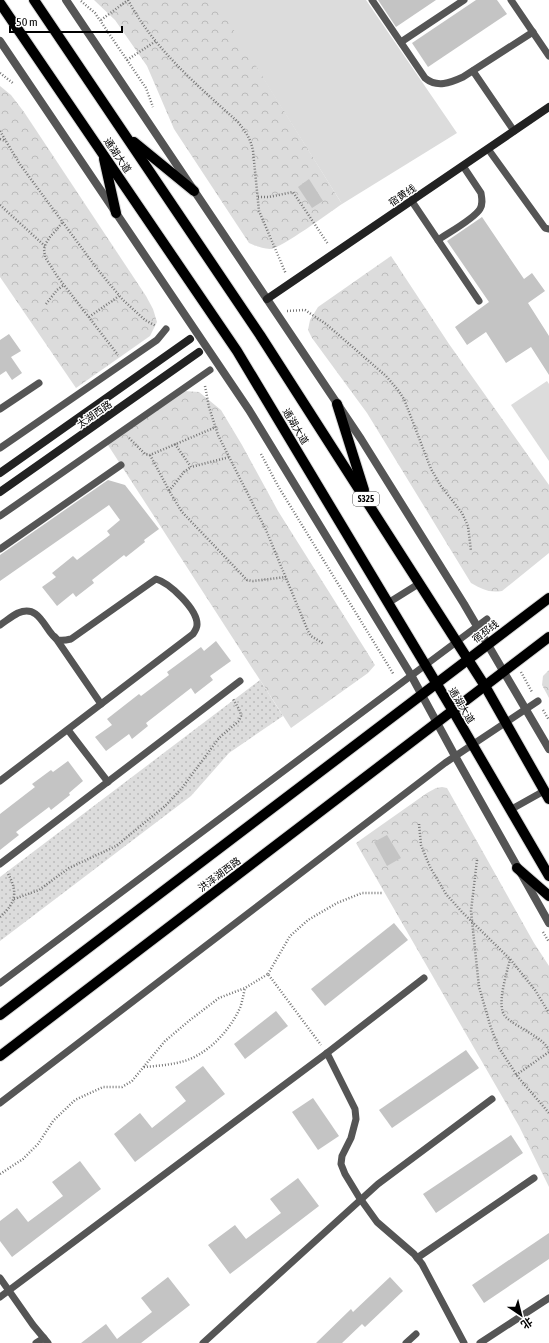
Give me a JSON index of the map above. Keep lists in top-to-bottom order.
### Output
{
  "streets": {
    "main road": [
      "通湖大道",
      "S325",
      "宿邳线",
      "洪泽湖西路"
    ],
    "street": ["宿黄线", "太湖西路"]
  },
  "crossings": [
    ["通湖大道", "宿邳线"],
    ["通湖大道", "洪泽湖西路"],
    ["宿邳线", "洪泽湖西路"]
  ],
  "scale_bar": "50 m",
  "north": "bottom right"
}
